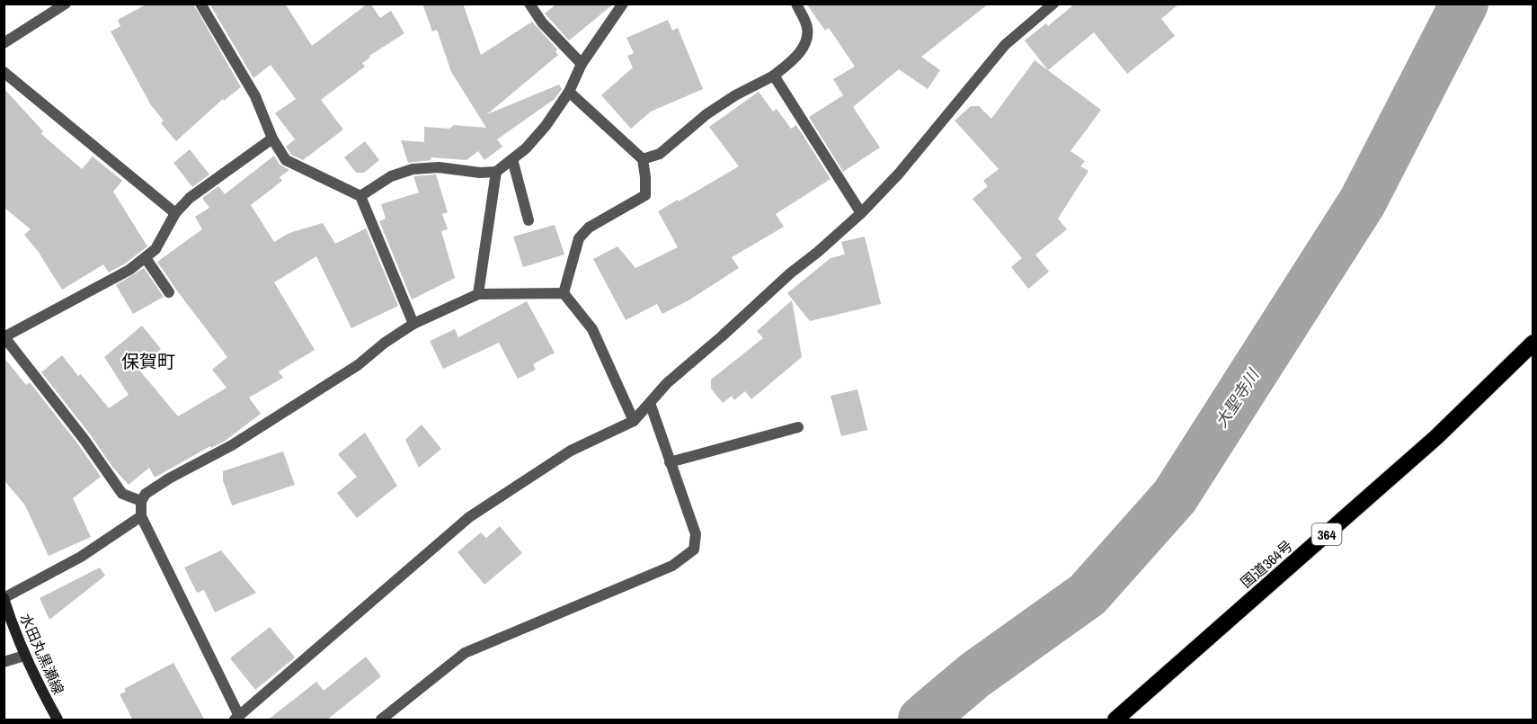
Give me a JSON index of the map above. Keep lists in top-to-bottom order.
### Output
{
  "streets": {
    "highway": ["364", "国道364号"],
    "main road": ["水田丸黒瀬線"]
  },
  "districts": ["保賀町"],
  "water": ["大聖寺川"]
}
